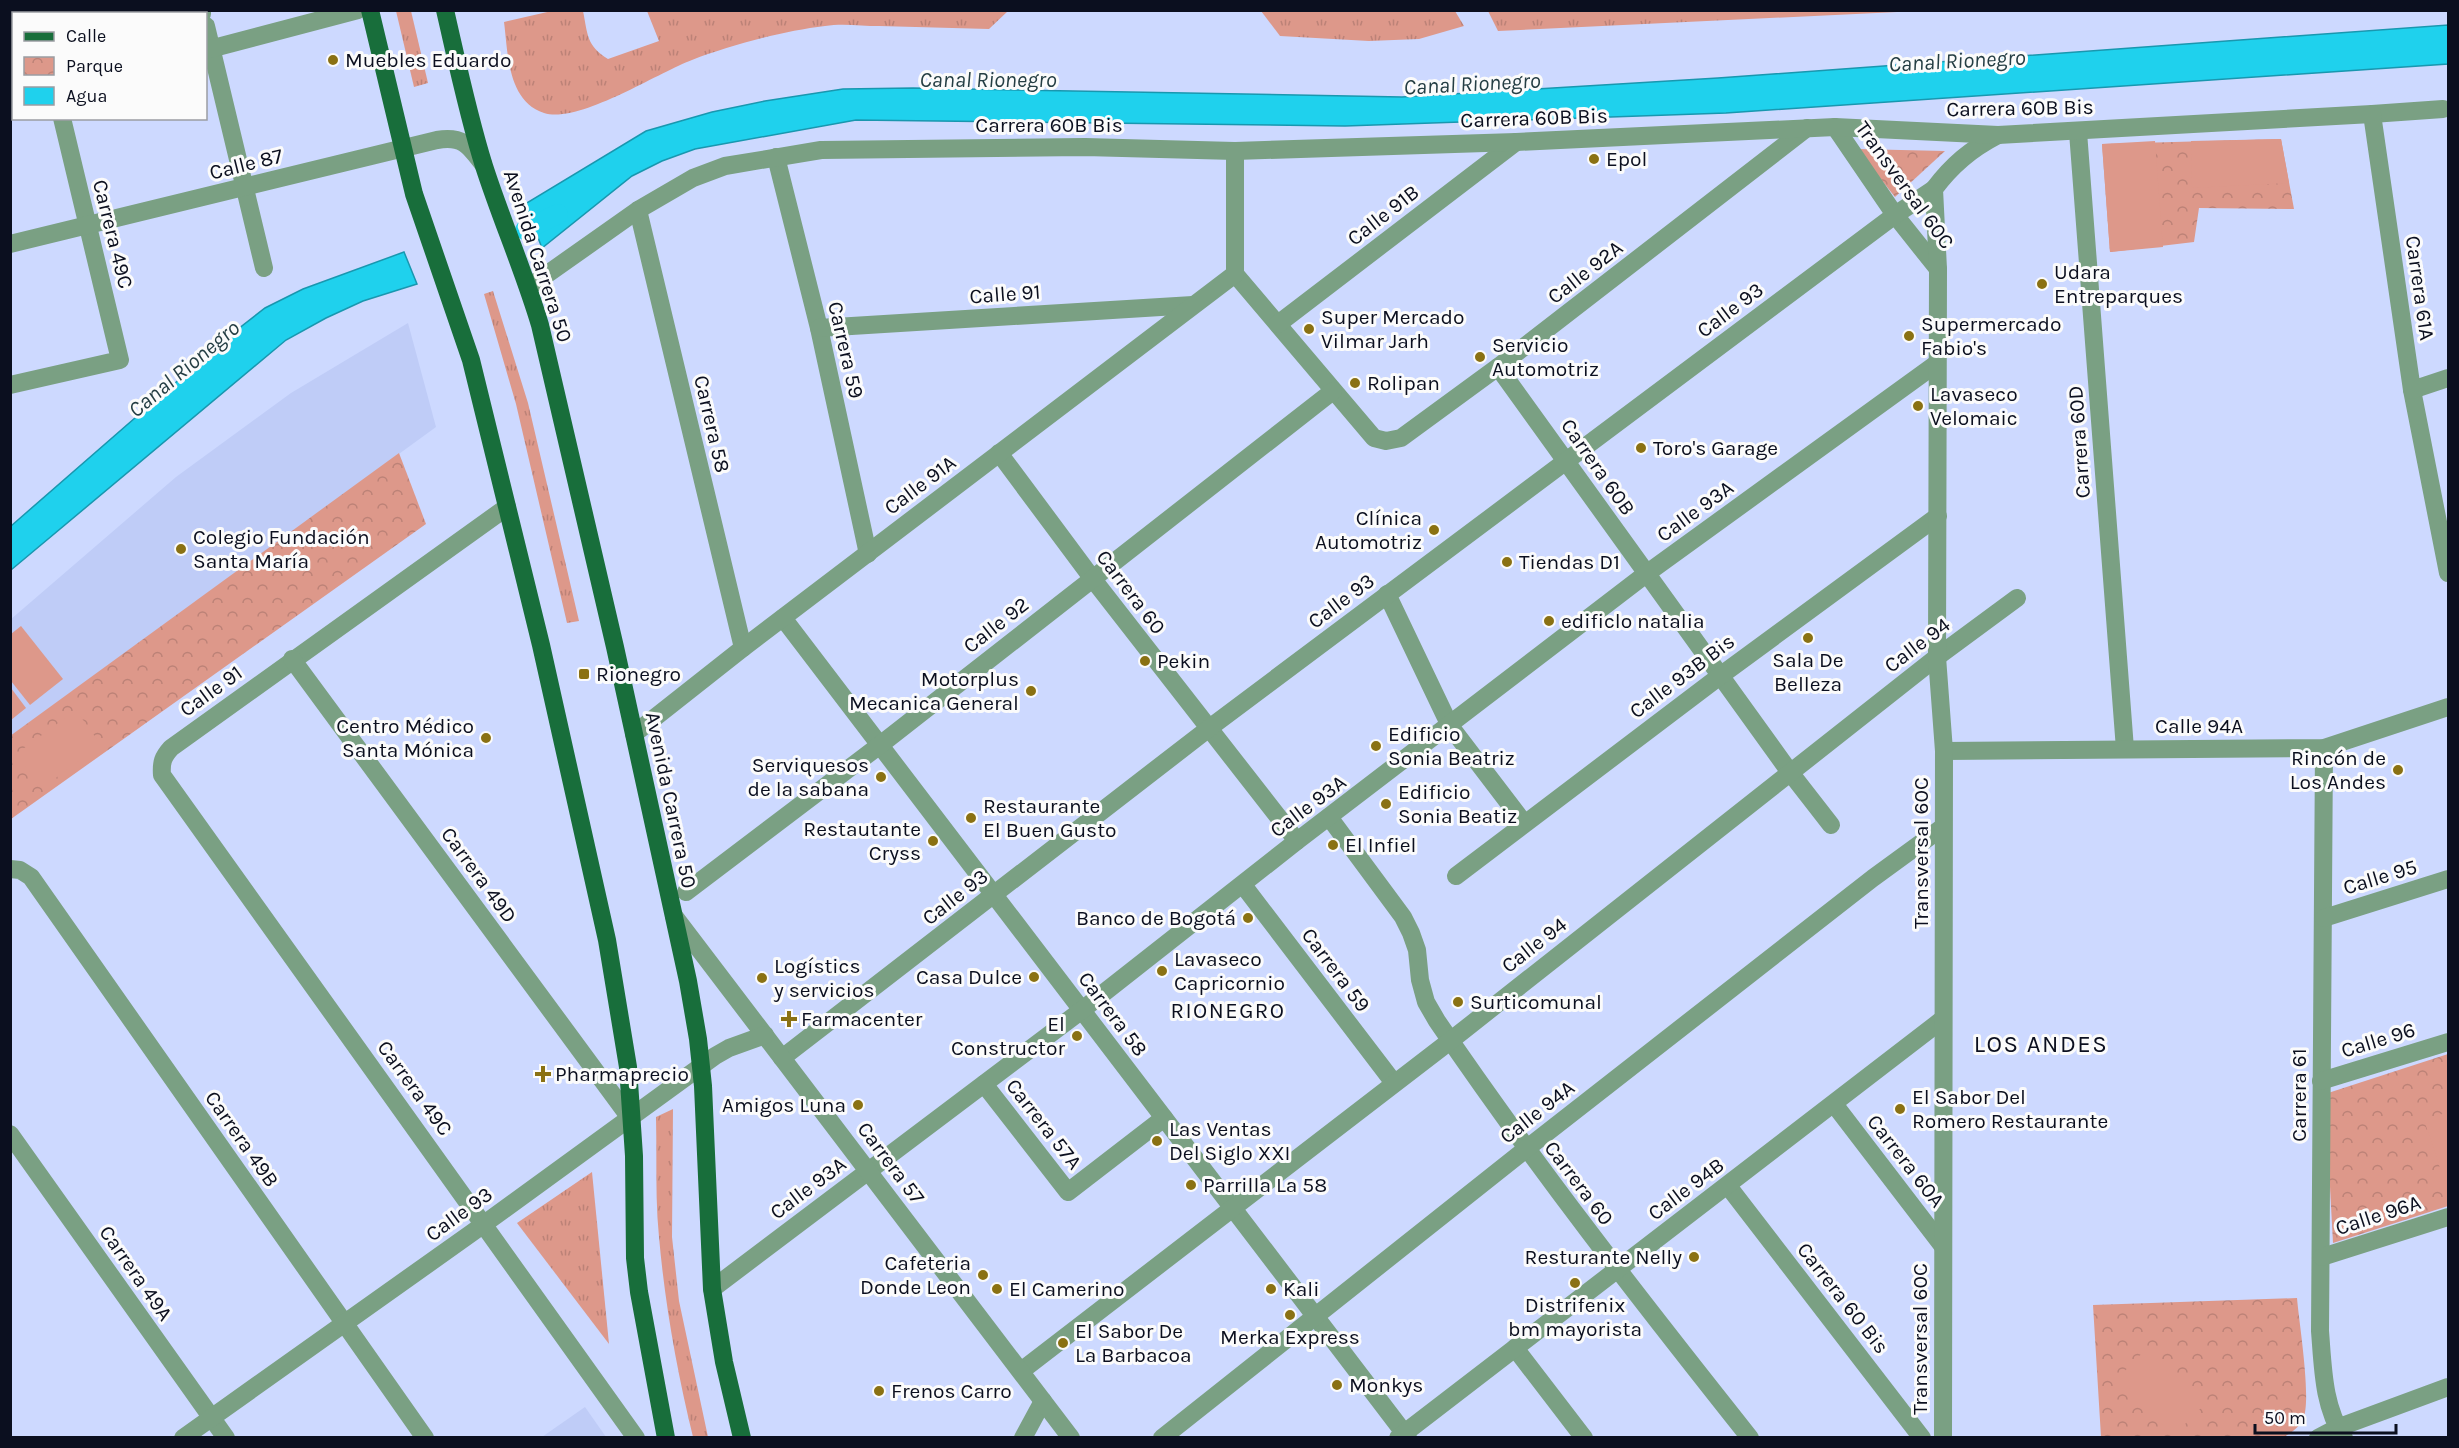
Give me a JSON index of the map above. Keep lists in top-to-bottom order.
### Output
{
  "streets": {
    "main road": ["Avenida Carrera 50"],
    "street": [
      "Carrera 60B Bis",
      "Calle 87",
      "Transversal 60C",
      "Calle 91B",
      "Carrera 49C",
      "Calle 92A",
      "Carrera 61A",
      "Calle 91",
      "Calle 93",
      "Carrera 59",
      "Carrera 58",
      "Carrera 60D",
      "Carrera 60B",
      "Calle 91A",
      "Calle 93A",
      "Carrera 60",
      "Calle 92",
      "Calle 94",
      "Calle 93B Bis",
      "Calle 94A",
      "Carrera 49D",
      "Calle 95",
      "Calle 96",
      "Carrera 61",
      "Carrera 57A",
      "Carrera 49B",
      "Carrera 60A",
      "Carrera 57",
      "Calle 94B",
      "Calle 96A",
      "Carrera 49A",
      "Carrera 60 Bis"
    ]
  },
  "crossings": [
    ["Carrera 60B Bis", "Transversal 60C"],
    ["Carrera 60B Bis", "Calle 91B"],
    ["Carrera 60B Bis", "Avenida Carrera 50"],
    ["Carrera 60B Bis", "Calle 92A"],
    ["Carrera 60B Bis", "Carrera 61A"],
    ["Carrera 60B Bis", "Carrera 59"],
    ["Carrera 60B Bis", "Carrera 58"],
    ["Carrera 60B Bis", "Carrera 60D"],
    ["Calle 87", "Carrera 49C"],
    ["Calle 87", "Avenida Carrera 50"],
    ["Transversal 60C", "Calle 93"],
    ["Transversal 60C", "Calle 93A"],
    ["Transversal 60C", "Calle 94"],
    ["Transversal 60C", "Calle 93B Bis"],
    ["Transversal 60C", "Calle 94A"],
    ["Transversal 60C", "Carrera 60A"],
    ["Transversal 60C", "Calle 94B"],
    ["Carrera 49C", "Calle 91"],
    ["Carrera 49C", "Calle 93"],
    ["Avenida Carrera 50", "Calle 93"],
    ["Avenida Carrera 50", "Calle 91A"],
    ["Avenida Carrera 50", "Calle 93A"],
    ["Avenida Carrera 50", "Carrera 57"],
    ["Calle 92A", "Carrera 60B"],
    ["Calle 92A", "Calle 92"],
    ["Calle 91", "Carrera 59"],
    ["Calle 91", "Calle 91A"],
    ["Calle 91", "Carrera 49D"],
    ["Calle 93", "Carrera 58"],
    ["Calle 93", "Carrera 60B"],
    ["Calle 93", "Carrera 60"],
    ["Calle 93", "Carrera 49D"],
    ["Calle 93", "Carrera 49B"],
    ["Calle 93", "Carrera 57"],
    ["Calle 93", "Carrera 49A"],
    ["Carrera 59", "Calle 91A"],
    ["Carrera 59", "Calle 93A"],
    ["Carrera 59", "Calle 94"],
    ["Carrera 58", "Calle 91A"],
    ["Carrera 58", "Calle 93A"],
    ["Carrera 58", "Calle 92"],
    ["Carrera 58", "Calle 94"],
    ["Carrera 58", "Calle 94A"],
    ["Carrera 58", "Carrera 57A"],
    ["Carrera 58", "Calle 94B"],
    ["Carrera 60D", "Calle 94A"],
    ["Carrera 60B", "Calle 93A"],
    ["Carrera 60B", "Calle 94"],
    ["Carrera 60B", "Calle 93B Bis"],
    ["Calle 91A", "Carrera 60"],
    ["Calle 93A", "Carrera 60"],
    ["Calle 93A", "Carrera 57A"],
    ["Calle 93A", "Carrera 57"],
    ["Carrera 60", "Calle 92"],
    ["Carrera 60", "Calle 94"],
    ["Carrera 60", "Calle 94A"],
    ["Carrera 60", "Calle 94B"],
    ["Calle 94", "Carrera 57"],
    ["Calle 94A", "Carrera 61"],
    ["Calle 95", "Carrera 61"],
    ["Calle 96", "Carrera 61"],
    ["Carrera 61", "Calle 96A"],
    ["Carrera 60A", "Calle 94B"],
    ["Calle 94B", "Carrera 60 Bis"]
  ],
  "districts": ["RIONEGRO", "LOS ANDES"],
  "water": ["Canal Rionegro"],
  "places": {
    "other": [
      "Muebles Eduardo",
      "Epol",
      "Udara Entreparques",
      "Super Mercado Vilmar Jarh",
      "Supermercado Fabio's",
      "Servicio Automotriz",
      "Rolipan",
      "Lavaseco Velomaic",
      "Toro's Garage",
      "Clínica Automotriz",
      "Colegio Fundación Santa María",
      "Tiendas D1",
      "edificlo natalia",
      "Sala De Belleza",
      "Pekin",
      "Motorplus Mecanica General",
      "Centro Médico Santa Mónica",
      "Edificio Sonia Beatriz",
      "Rincón de Los Andes",
      "Serviquesos de la sabana",
      "Edificio Sonia Beatiz",
      "Restaurante El Buen Gusto",
      "Restautante Cryss",
      "El Infiel",
      "Banco de Bogotá",
      "Lavaseco Capricornio",
      "Casa Dulce",
      "Logístics y servicios",
      "Surticomunal",
      "El Constructor",
      "Amigos Luna",
      "El Sabor Del Romero Restaurante",
      "Las Ventas Del Siglo XXI",
      "Parrilla La 58",
      "Resturante Nelly",
      "Cafeteria Donde Leon",
      "Distrifenix bm mayorista",
      "El Camerino",
      "Kali",
      "Merka Express",
      "El Sabor De La Barbacoa",
      "Monkys",
      "Frenos Carro"
    ],
    "transit": ["Rionegro"],
    "health": ["Farmacenter", "Pharmaprecio"]
  },
  "legend": ["Calle", "Parque", "Agua"],
  "scale_bar": "50 m"
}
